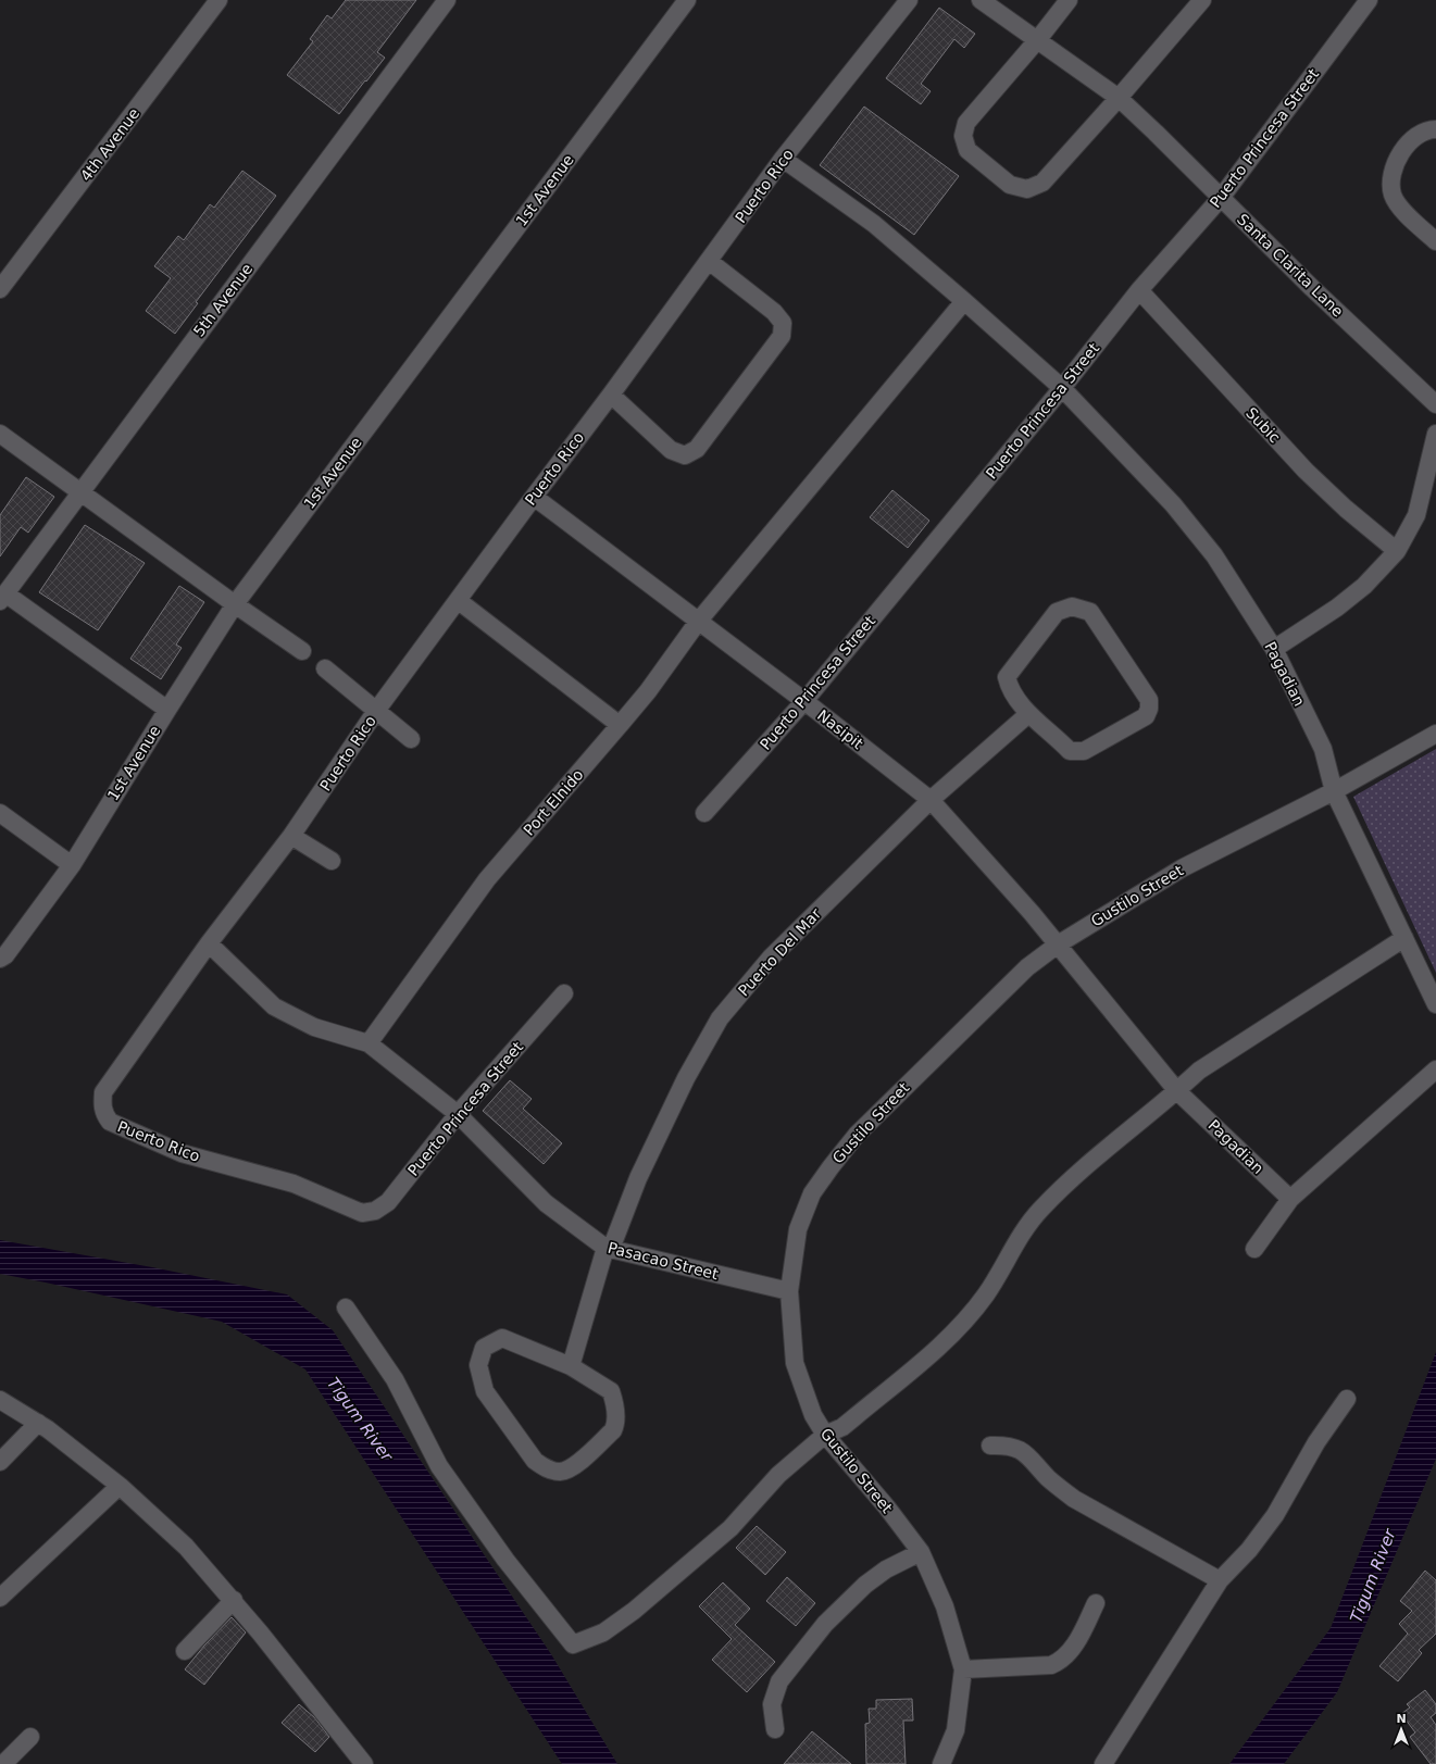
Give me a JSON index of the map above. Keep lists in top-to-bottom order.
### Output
{
  "streets": {
    "street": [
      "Puerto Princesa Street",
      "4th Avenue",
      "Puerto Rico",
      "1st Avenue",
      "Santa Clarita Lane",
      "5th Avenue",
      "Subic",
      "Pagadian",
      "Nasipit",
      "Port Elnido",
      "Gustilo Street",
      "Puerto Del Mar",
      "Pasacao Street"
    ]
  },
  "crossings": [
    ["Puerto Princesa Street", "Puerto Rico"],
    ["Puerto Princesa Street", "Santa Clarita Lane"],
    ["Puerto Princesa Street", "Subic"],
    ["Puerto Princesa Street", "Pagadian"],
    ["Puerto Princesa Street", "Nasipit"],
    ["Puerto Princesa Street", "Pasacao Street"],
    ["Puerto Rico", "Pagadian"],
    ["Puerto Rico", "Nasipit"],
    ["Pagadian", "Nasipit"],
    ["Pagadian", "Port Elnido"],
    ["Pagadian", "Gustilo Street"],
    ["Nasipit", "Port Elnido"],
    ["Nasipit", "Gustilo Street"],
    ["Nasipit", "Puerto Del Mar"],
    ["Gustilo Street", "Pasacao Street"],
    ["Puerto Del Mar", "Pasacao Street"]
  ],
  "water": ["Tigum River"],
  "north": "top"
}
